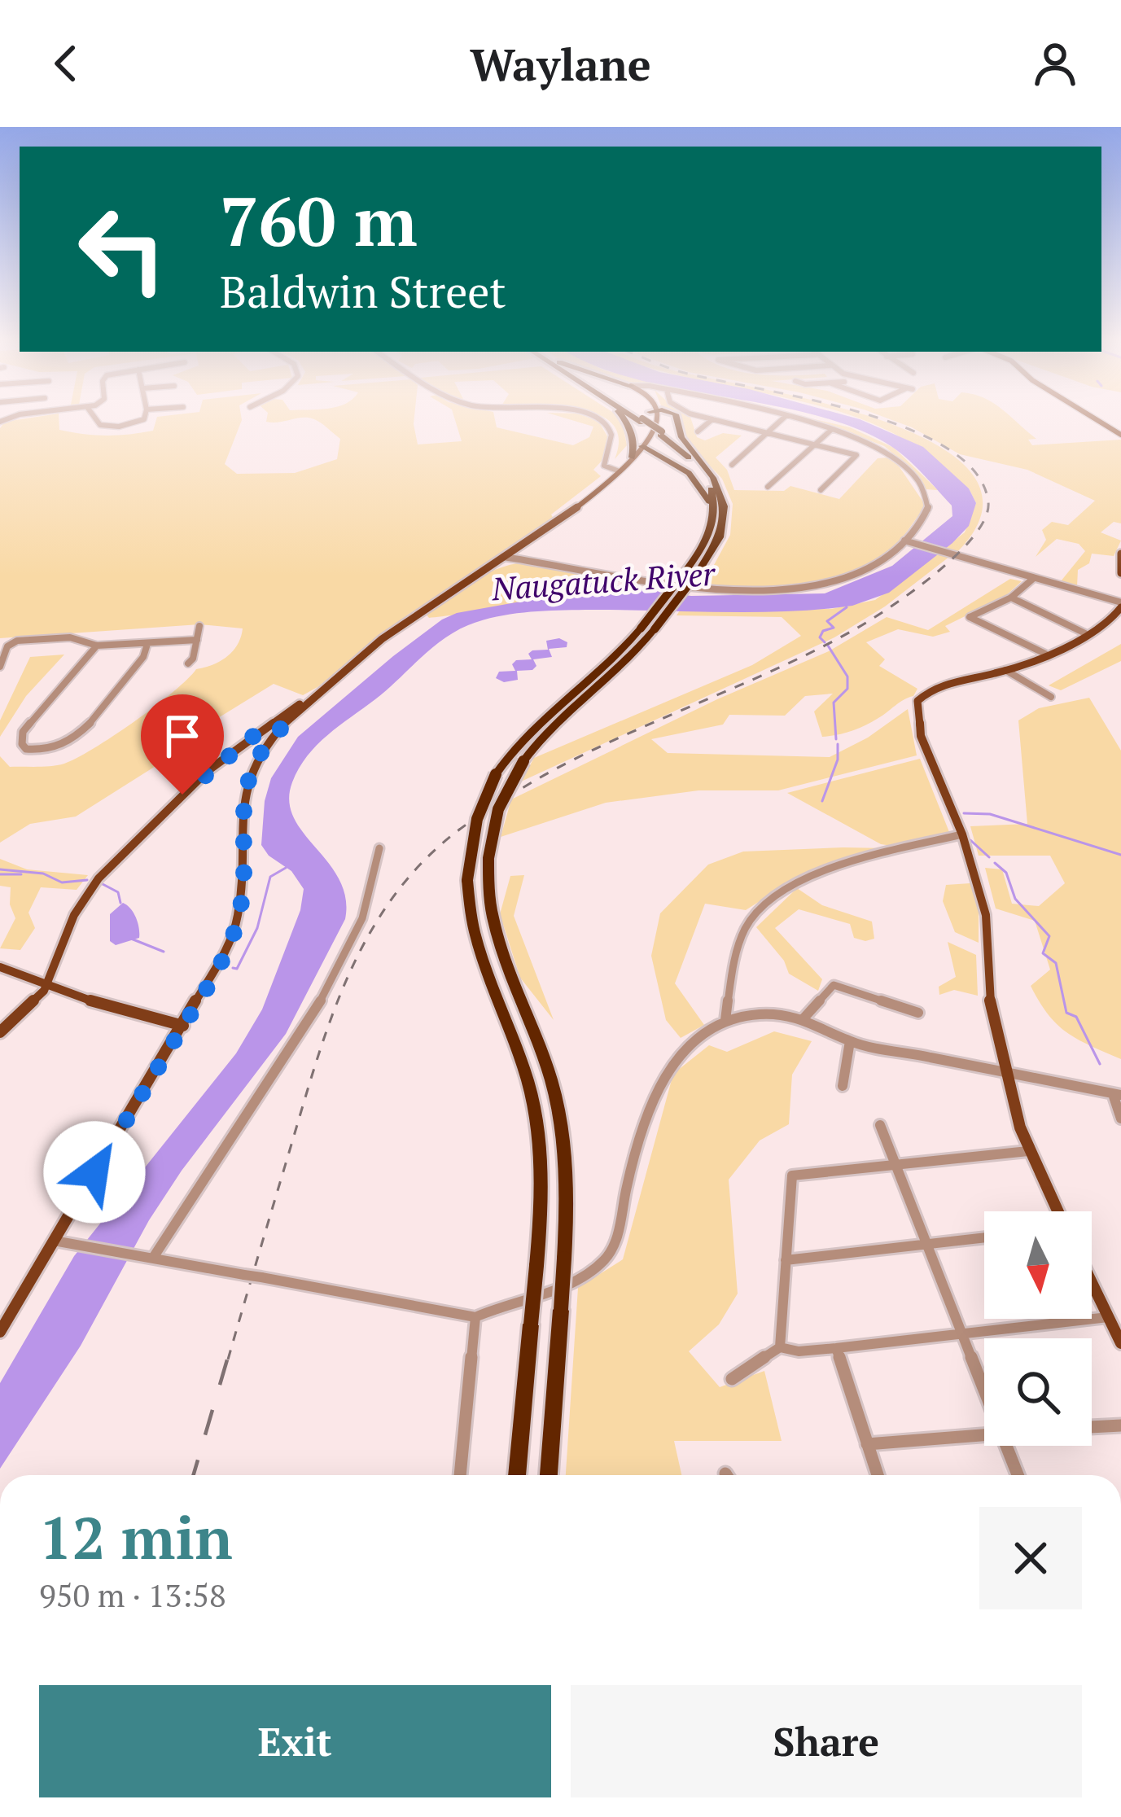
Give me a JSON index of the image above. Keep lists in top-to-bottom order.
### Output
{
  "water": ["Naugatuck River"],
  "north": "bottom",
  "page": {
    "header": "Waylane",
    "turn": ["760 m", "Baldwin Street"],
    "heading": ["12 min", "950 m · 13:58"],
    "buttons": ["Exit", "Share"]
  }
}
